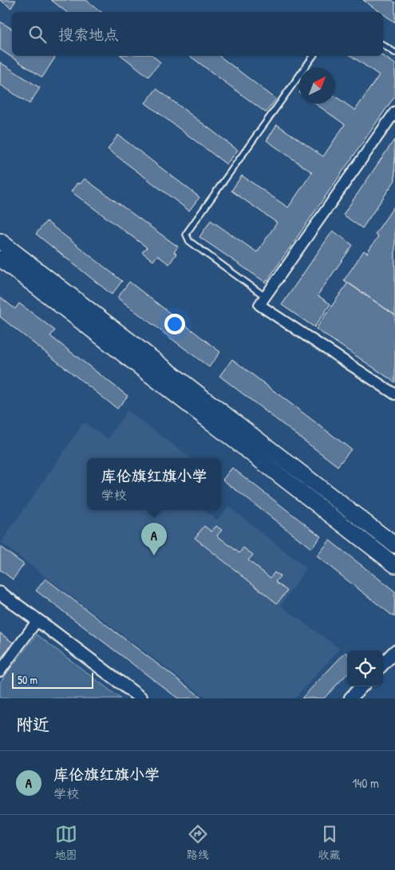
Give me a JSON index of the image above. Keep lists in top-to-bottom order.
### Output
{
  "scale_bar": "50 m",
  "north": "top right",
  "page": {
    "search": "搜索地点",
    "popup": ["库伦旗红旗小学", "学校"],
    "pins": "A",
    "scale": "50 m",
    "heading": "附近",
    "list": [
      {
        "mark": "A",
        "name": "库伦旗红旗小学",
        "note": "学校",
        "value": "140 m"
      }
    ],
    "nav": ["地图", "路线", "收藏"]
  }
}
